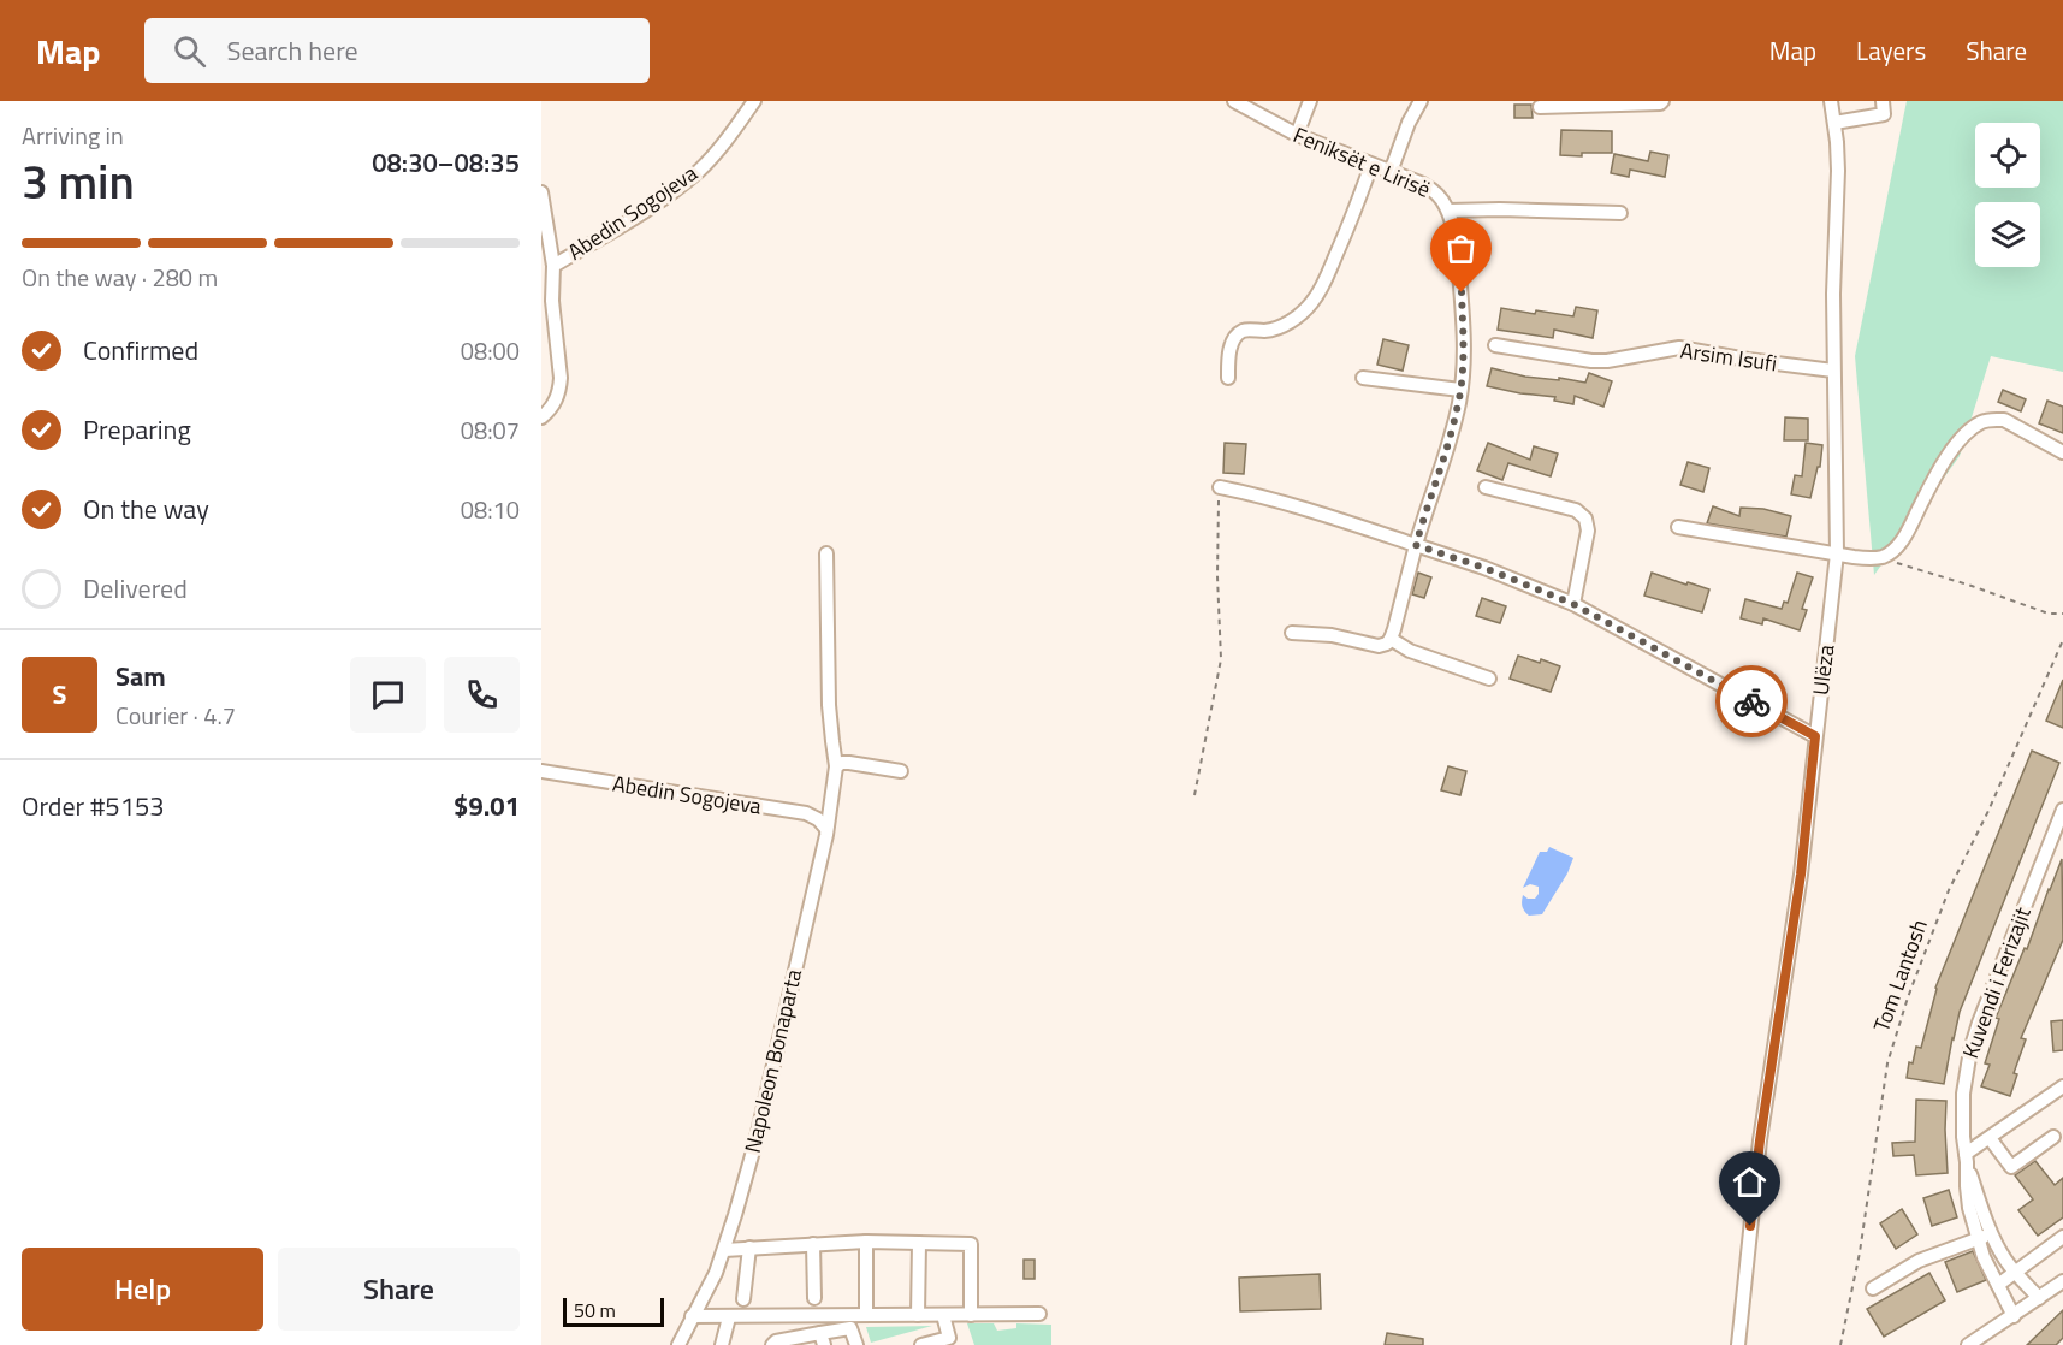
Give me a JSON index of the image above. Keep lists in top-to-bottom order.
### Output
{
  "streets": {
    "street": [
      "Feniksët e Lirisë",
      "Abedin Sogojeva",
      "Arsim Isufi",
      "Ulëza",
      "Kuvendi i Ferizajit",
      "Napoleon Bonaparta"
    ],
    "path": ["Tom Lantosh"]
  },
  "crossings": [
    ["Abedin Sogojeva", "Napoleon Bonaparta"],
    ["Arsim Isufi", "Ulëza"]
  ],
  "scale_bar": "50 m",
  "page": {
    "header": "Map",
    "search": "Search here",
    "nav": ["Map", "Layers", "Share"],
    "heading": ["3 min", "Arriving in", "08:30–08:35"],
    "panel": [
      "Sam",
      "Courier · 4.7",
      "Order #5153",
      "$9.01"
    ],
    "bar": "On the way · 280 m",
    "list": [
      ["Confirmed", "08:00"],
      ["Preparing", "08:07"],
      ["On the way", "08:10"],
      "Delivered"
    ],
    "round": "S",
    "buttons": ["Help", "Share"],
    "scale": "50 m"
  }
}
